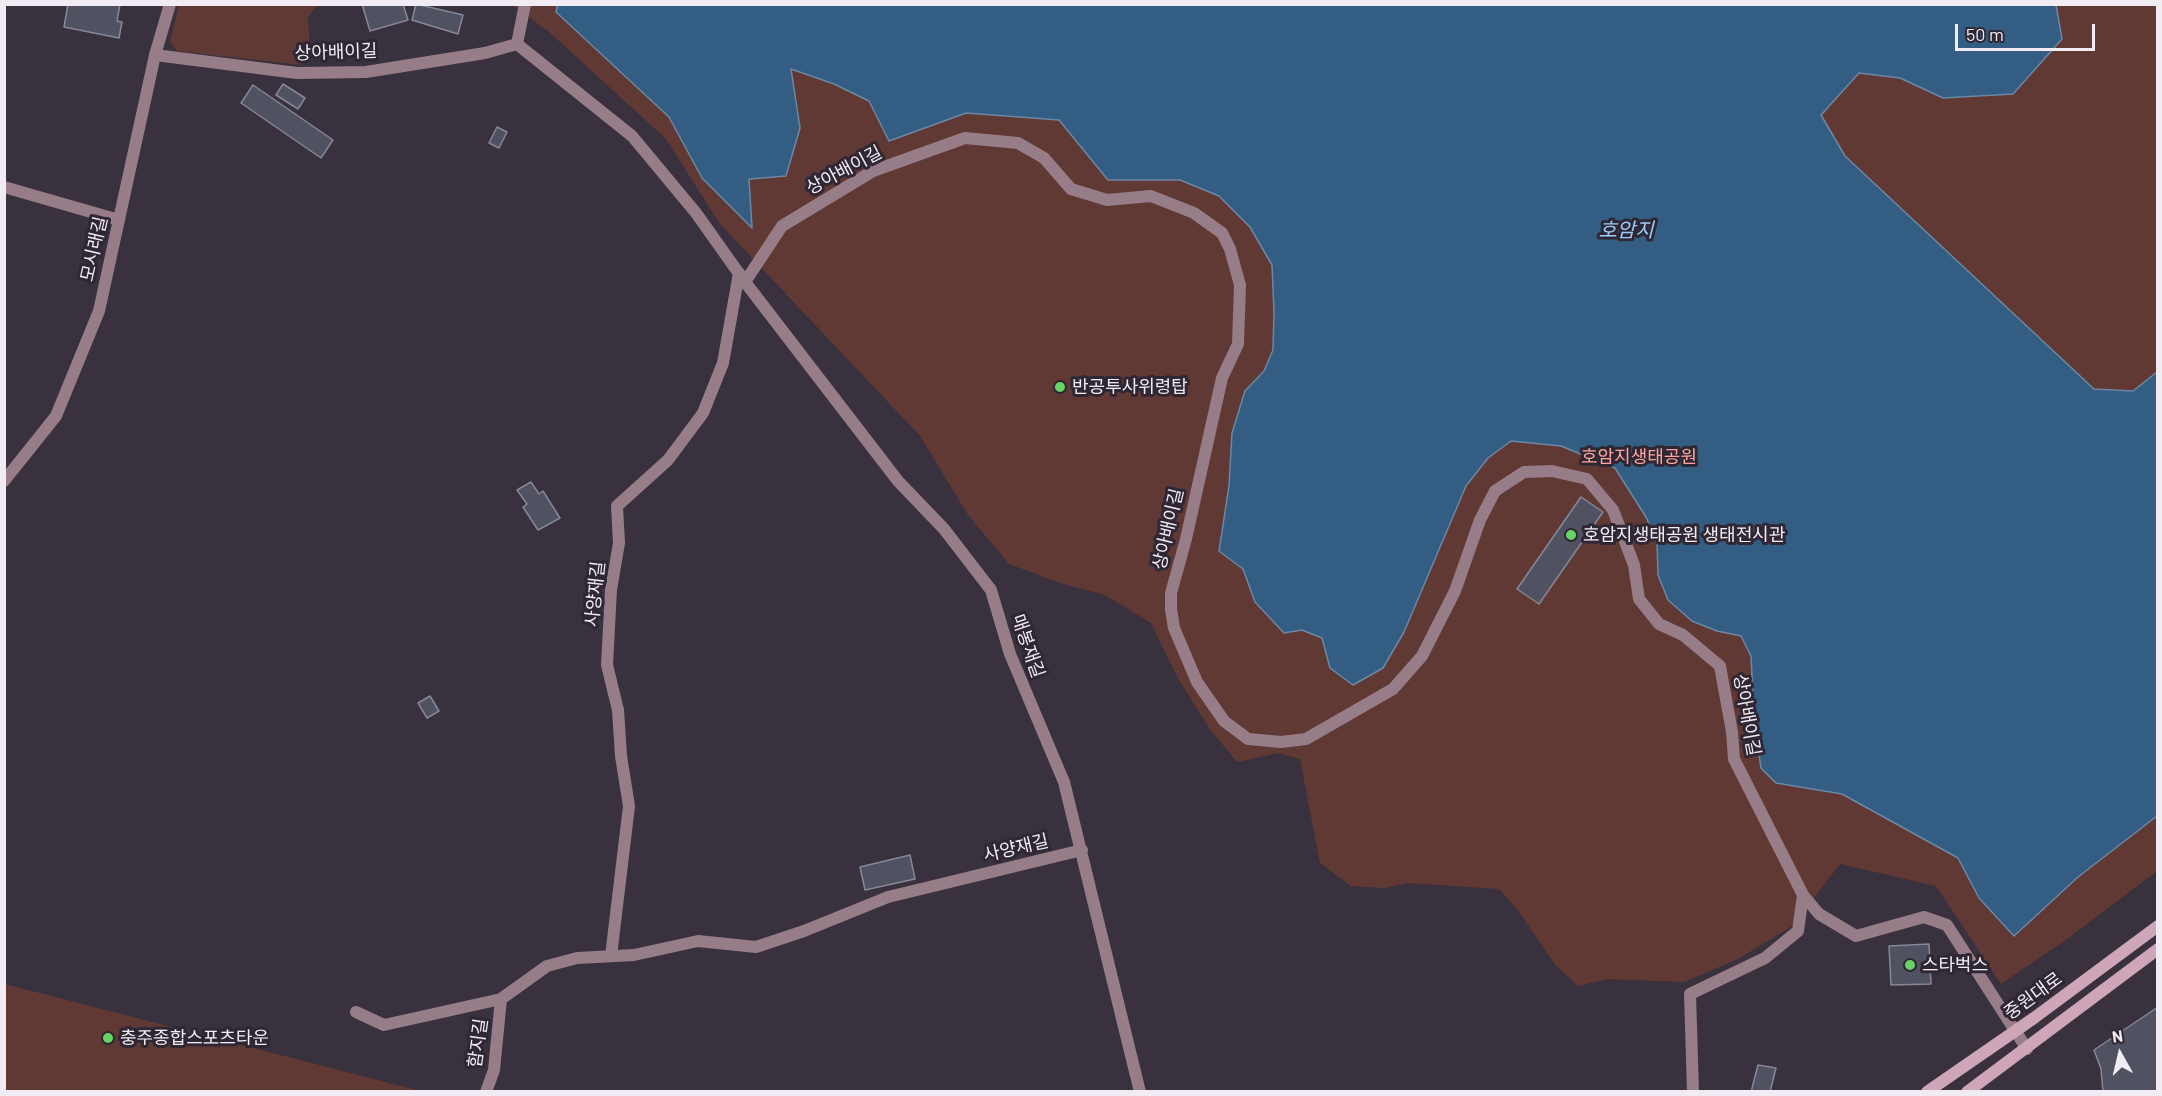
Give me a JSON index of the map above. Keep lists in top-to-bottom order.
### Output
{
  "streets": {
    "main road": ["중원대로"],
    "street": [
      "상아배이길",
      "모시래길",
      "사양재길",
      "매봉재길",
      "함지길"
    ]
  },
  "crossings": [
    ["상아배이길", "모시래길"],
    ["상아배이길", "사양재길"],
    ["상아배이길", "매봉재길"],
    ["상아배이길", "중원대로"],
    ["사양재길", "매봉재길"],
    ["사양재길", "함지길"]
  ],
  "water": ["호암지"],
  "parks": ["호암지생태공원"],
  "places": [
    "반공투사위령탑",
    "호암지생태공원 생태전시관",
    "스타벅스",
    "충주종합스포츠타운"
  ],
  "scale_bar": "50 m",
  "north": "top"
}
